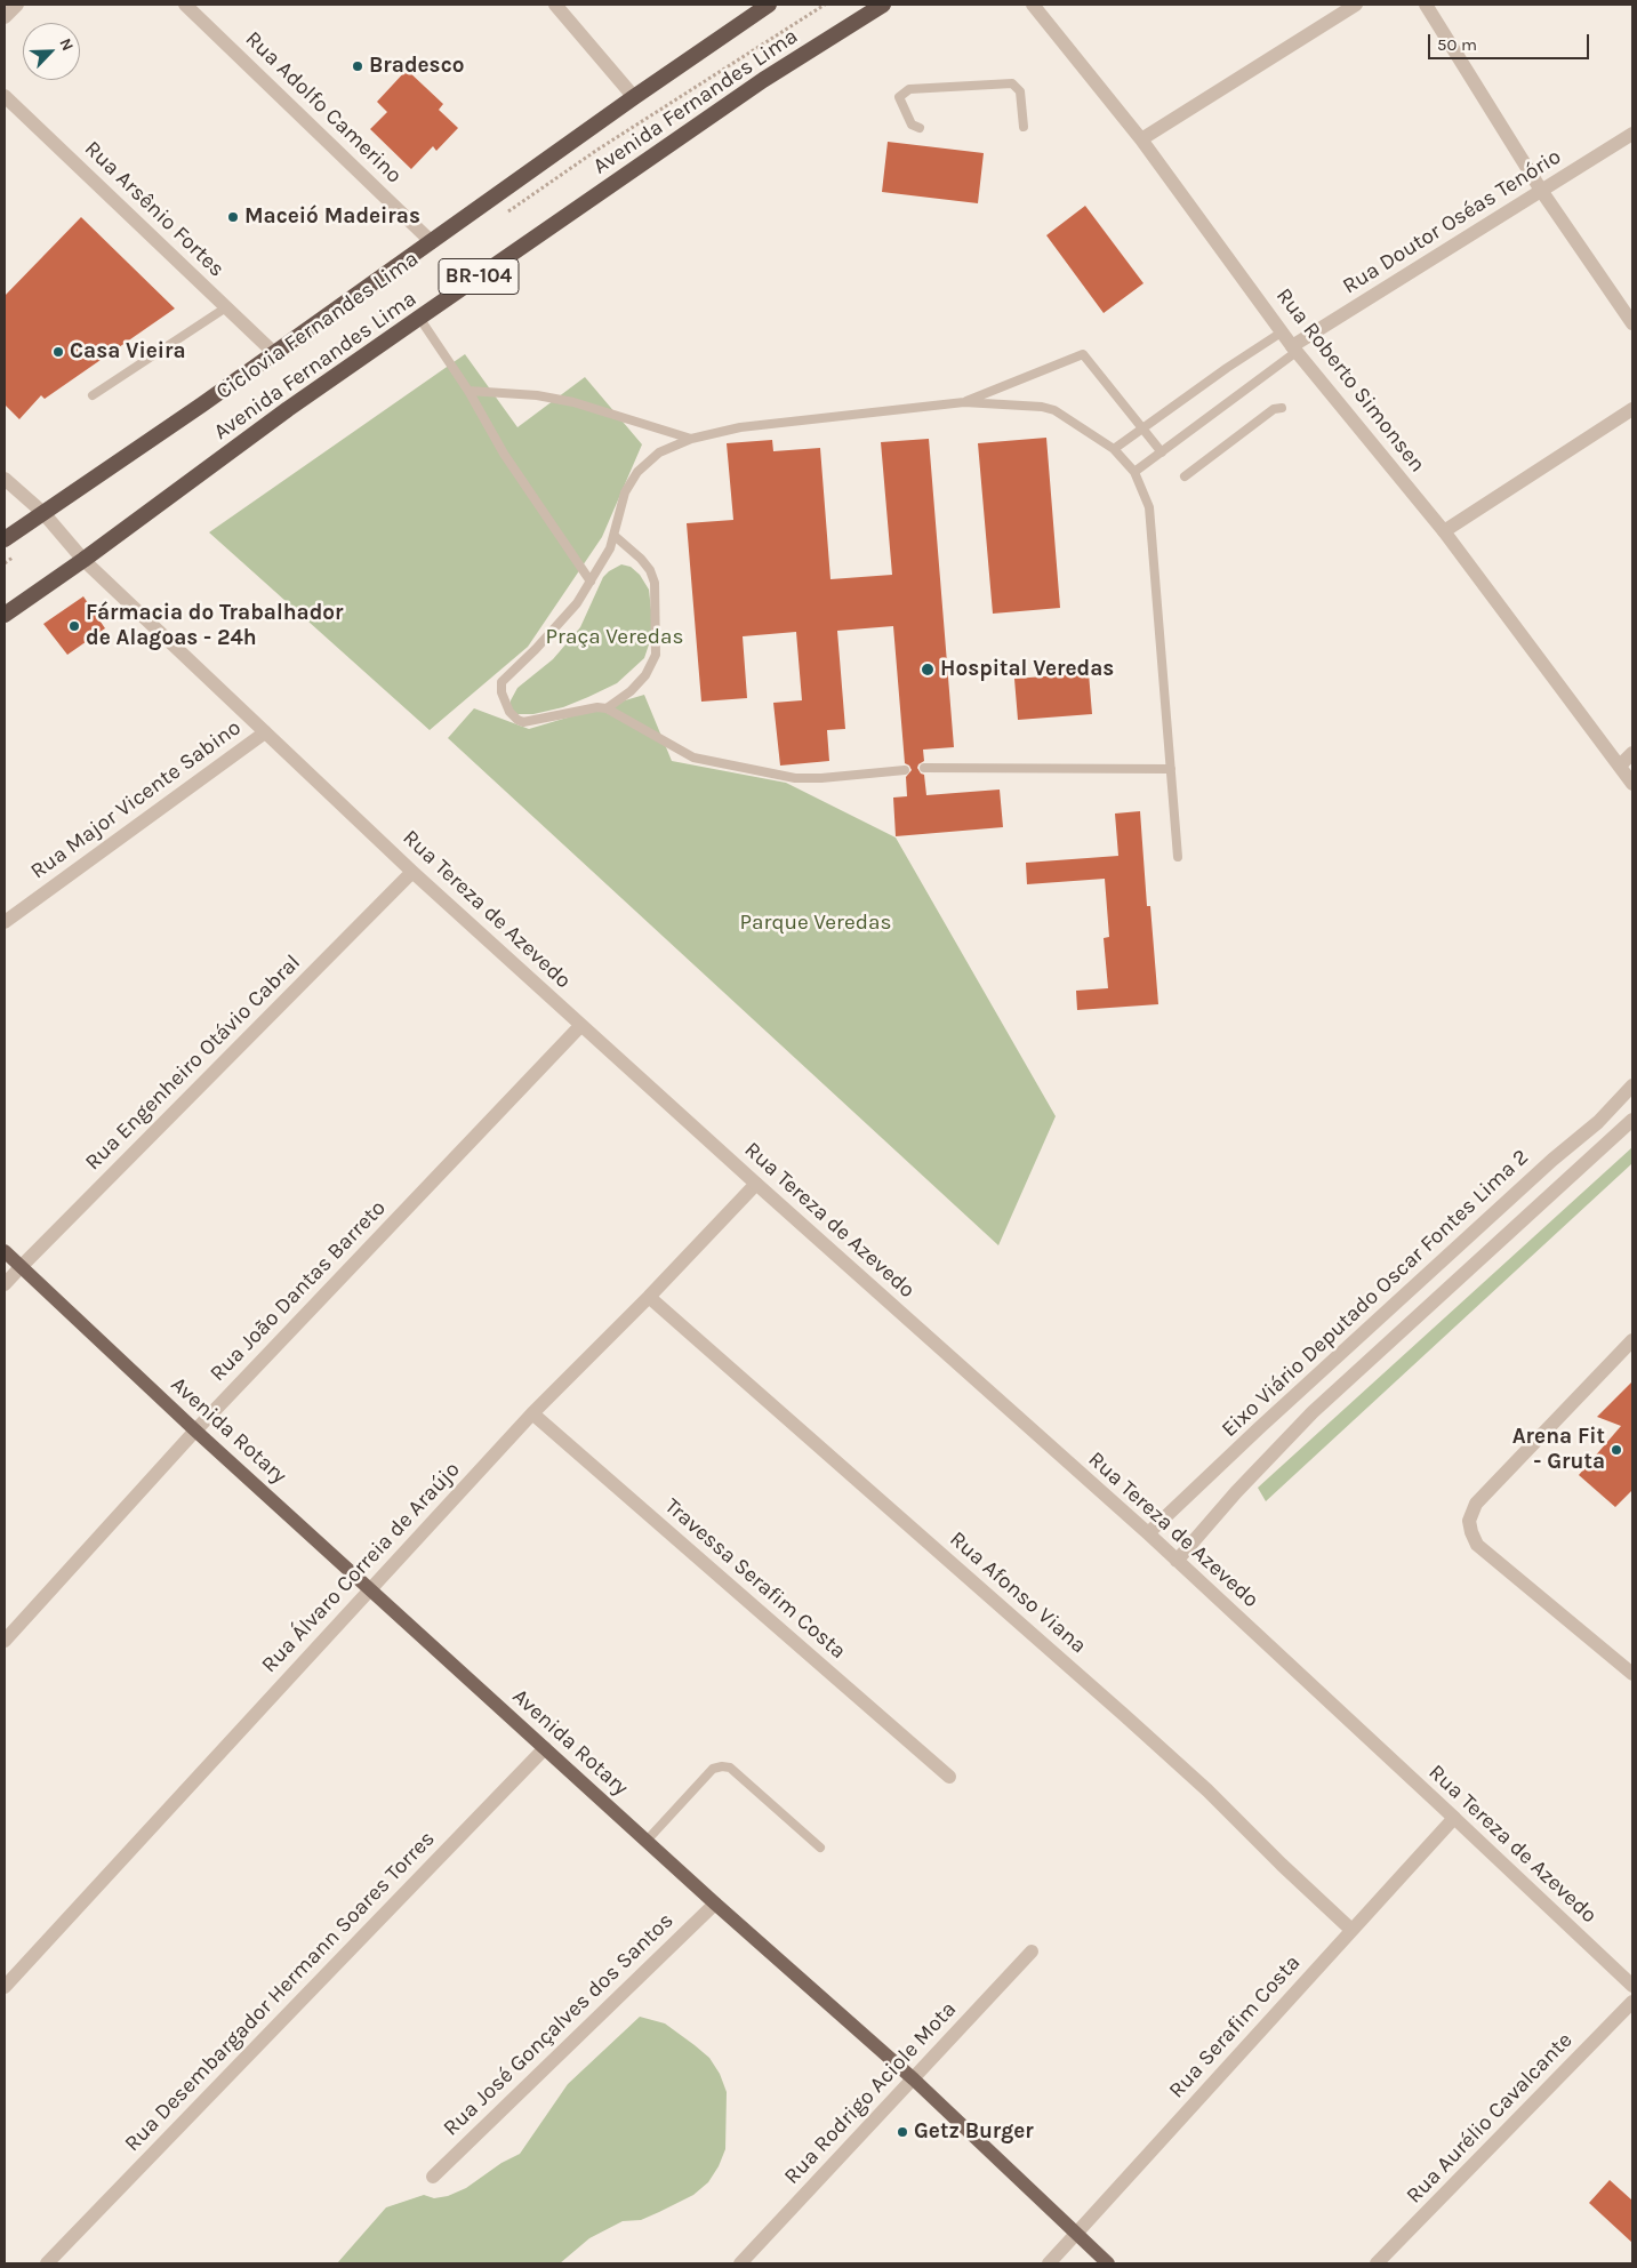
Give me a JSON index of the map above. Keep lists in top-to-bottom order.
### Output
{
  "streets": {
    "highway": ["Avenida Fernandes Lima", "BR-104"],
    "main road": ["Avenida Rotary"],
    "street": [
      "Rua Adolfo Camerino",
      "Rua Arsênio Fortes",
      "Rua Doutor Oséas Tenório",
      "Rua Roberto Simonsen",
      "Rua Major Vicente Sabino",
      "Rua Tereza de Azevedo",
      "Rua Engenheiro Otávio Cabral",
      "Rua João Dantas Barreto",
      "Eixo Viário Deputado Oscar Fontes Lima 2",
      "Rua Álvaro Correia de Araújo",
      "Travessa Serafim Costa",
      "Rua Afonso Viana",
      "Rua Desembargador Hermann Soares Torres",
      "Rua José Gonçalves dos Santos",
      "Rua Serafim Costa",
      "Rua Rodrigo Aciole Mota",
      "Rua Aurélio Cavalcante"
    ]
  },
  "crossings": [
    ["Avenida Fernandes Lima", "Rua Adolfo Camerino"],
    ["Avenida Fernandes Lima", "Rua Arsênio Fortes"],
    ["Avenida Fernandes Lima", "Rua Tereza de Azevedo"],
    ["Rua Doutor Oséas Tenório", "Rua Roberto Simonsen"],
    ["Rua Major Vicente Sabino", "Rua Tereza de Azevedo"],
    ["Rua Tereza de Azevedo", "Rua Engenheiro Otávio Cabral"],
    ["Rua Tereza de Azevedo", "Rua João Dantas Barreto"],
    ["Rua Tereza de Azevedo", "Eixo Viário Deputado Oscar Fontes Lima 2"],
    ["Rua Tereza de Azevedo", "Rua Álvaro Correia de Araújo"],
    ["Rua Tereza de Azevedo", "Rua Serafim Costa"],
    ["Rua Engenheiro Otávio Cabral", "Avenida Rotary"],
    ["Rua João Dantas Barreto", "Avenida Rotary"],
    ["Avenida Rotary", "Rua Álvaro Correia de Araújo"],
    ["Avenida Rotary", "Rua Desembargador Hermann Soares Torres"],
    ["Avenida Rotary", "Rua José Gonçalves dos Santos"],
    ["Avenida Rotary", "Rua Serafim Costa"],
    ["Avenida Rotary", "Rua Rodrigo Aciole Mota"],
    ["Rua Álvaro Correia de Araújo", "Travessa Serafim Costa"],
    ["Rua Álvaro Correia de Araújo", "Rua Afonso Viana"],
    ["Rua Afonso Viana", "Rua Serafim Costa"]
  ],
  "parks": ["Praça Veredas", "Parque Veredas"],
  "places": [
    "Bradesco",
    "Maceió Madeiras",
    "Casa Vieira",
    "Fármacia do Trabalhador de Alagoas - 24h",
    "Hospital Veredas",
    "Arena Fit - Gruta",
    "Getz Burger"
  ],
  "scale_bar": "50 m",
  "north": "top right"
}
